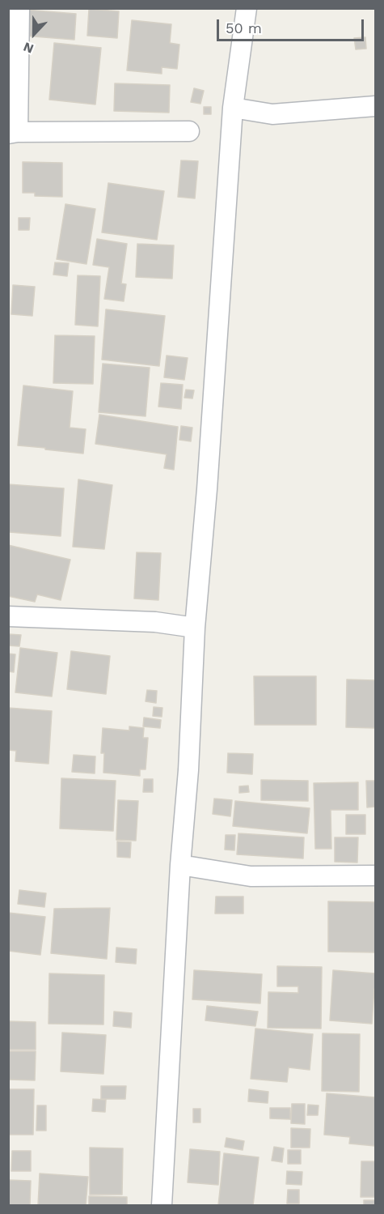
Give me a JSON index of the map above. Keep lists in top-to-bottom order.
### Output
{
  "scale_bar": "50 m",
  "north": "bottom"
}
